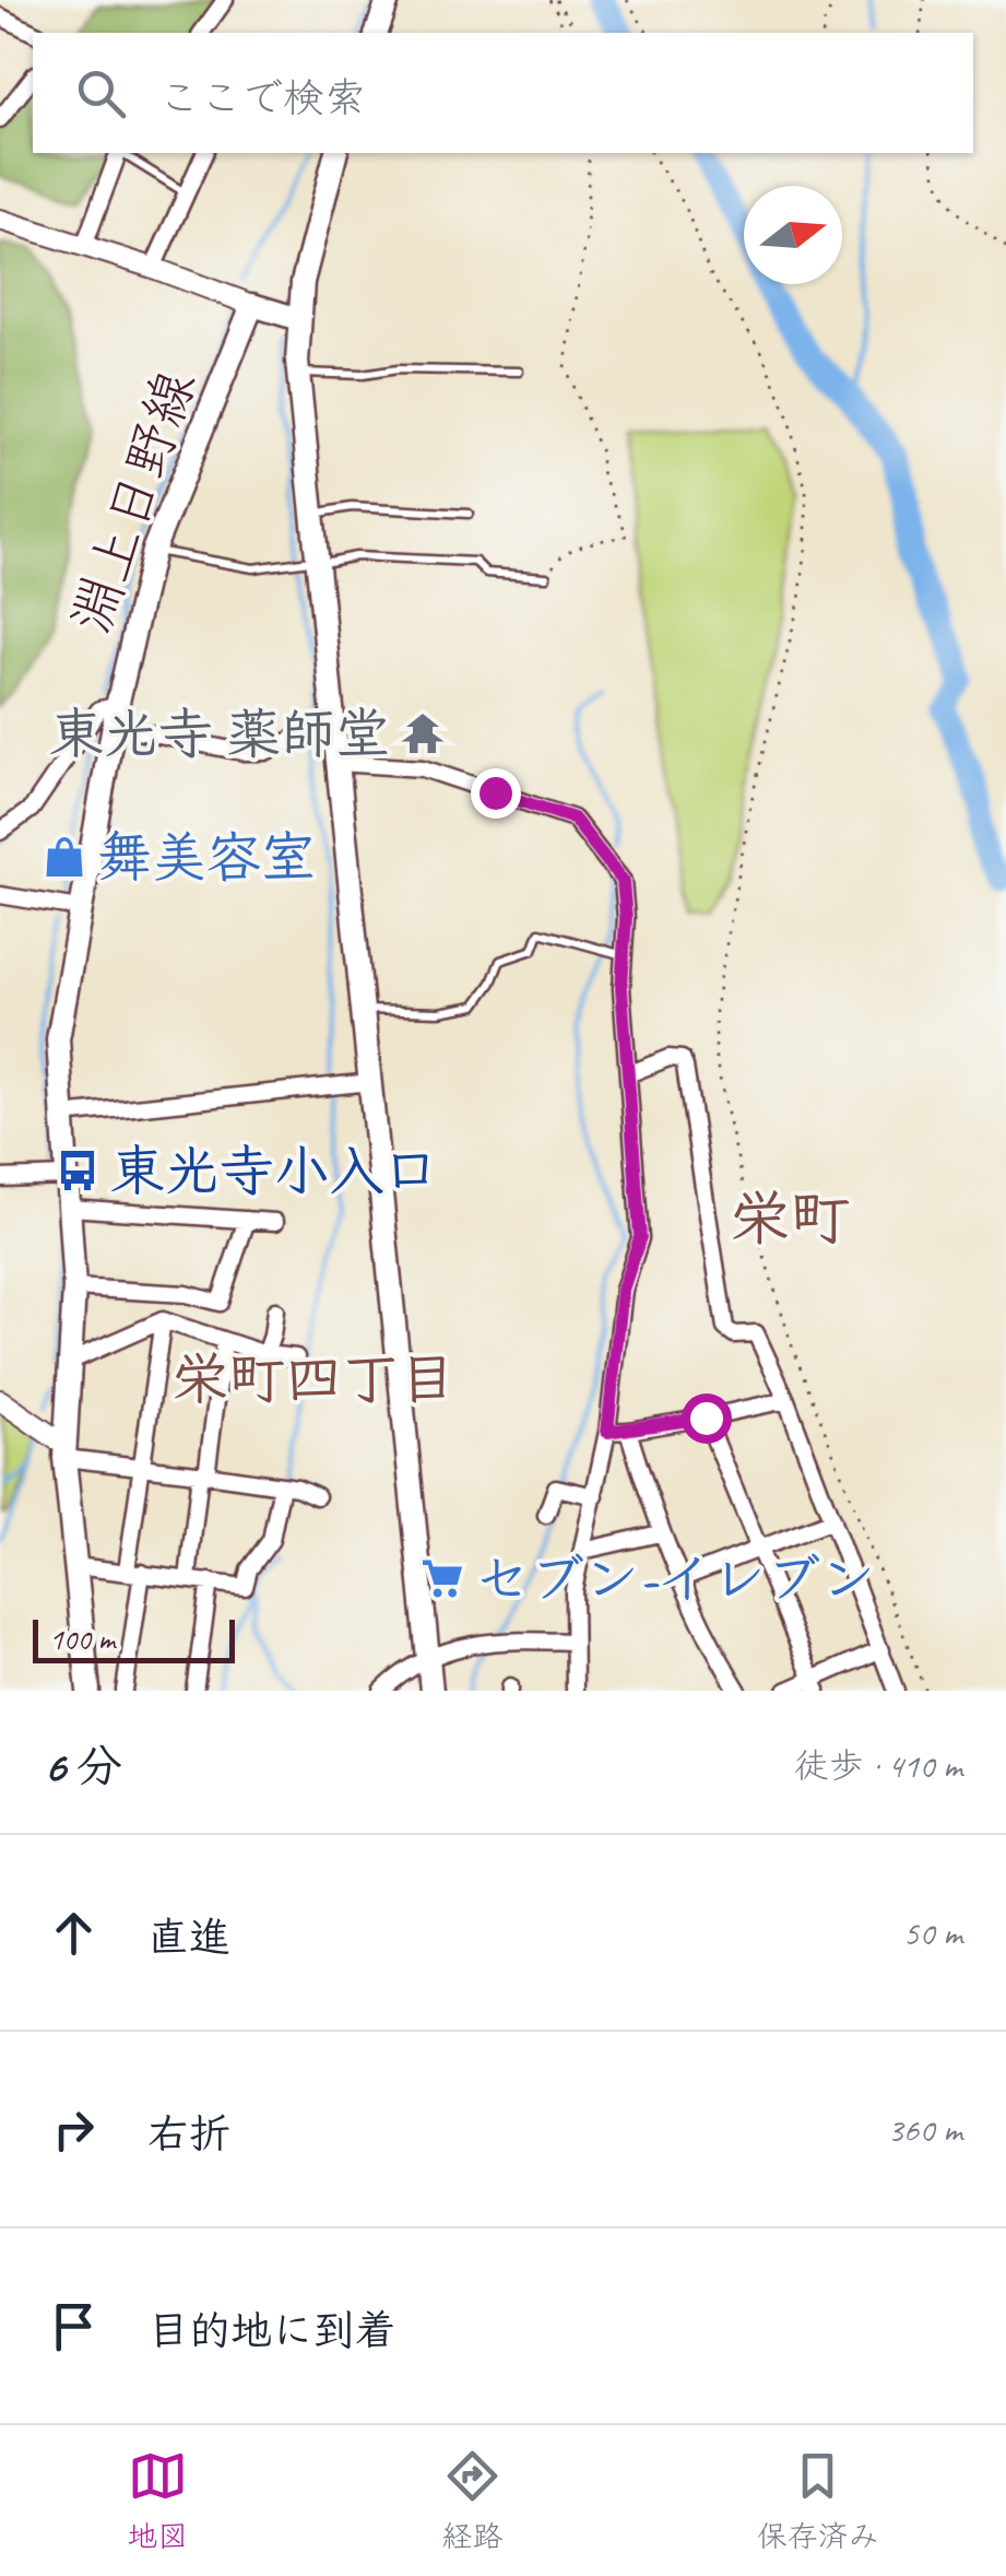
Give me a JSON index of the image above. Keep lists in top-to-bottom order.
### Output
{
  "streets": {
    "main road": ["淵上日野線"]
  },
  "districts": ["栄町", "栄町四丁目"],
  "places": {
    "temple": ["東光寺 薬師堂"],
    "shop": ["舞美容室"],
    "bus stop": ["東光寺小入口"],
    "supermarket": ["セブン-イレブン"]
  },
  "scale_bar": "100 m",
  "north": "right",
  "page": {
    "search": "ここで検索",
    "scale": "100 m",
    "heading": ["6 分", "徒歩 · 410 m"],
    "list": [
      ["直進", "50 m"],
      ["右折", "360 m"],
      "目的地に到着"
    ],
    "nav": ["地図", "経路", "保存済み"]
  }
}
